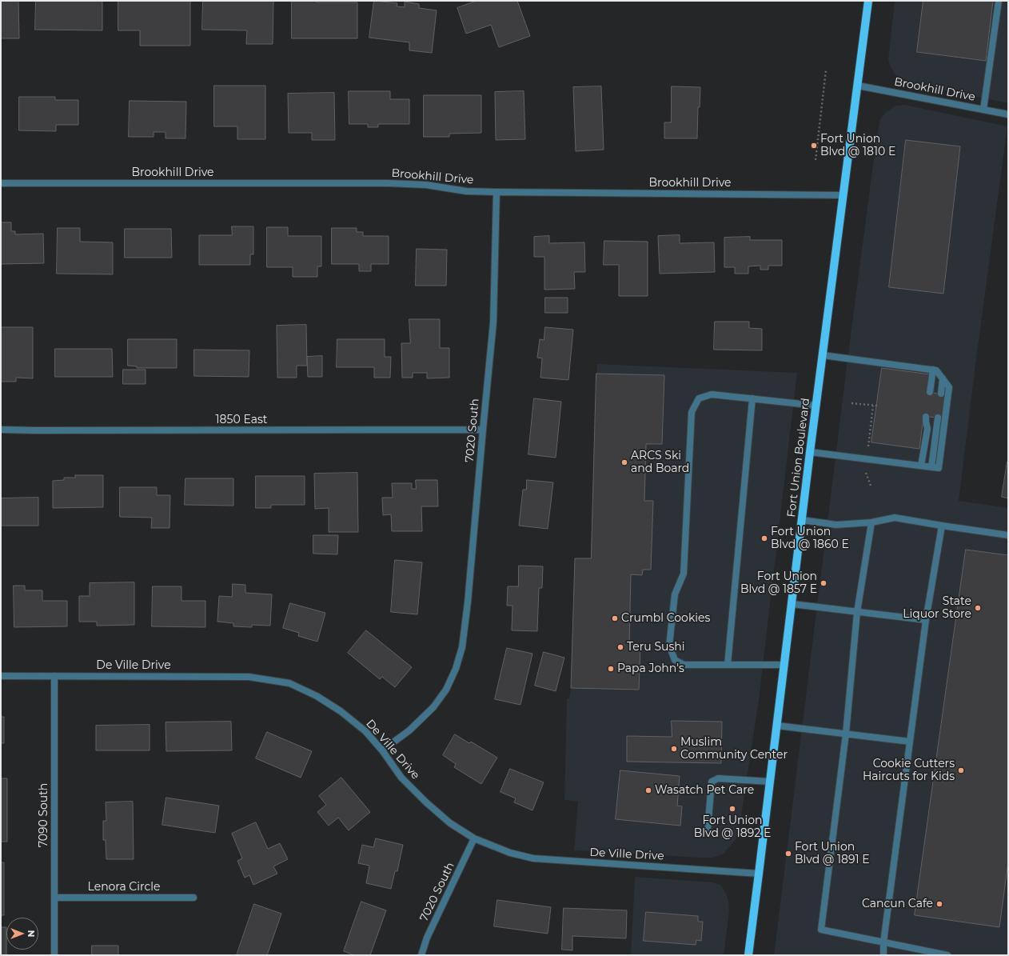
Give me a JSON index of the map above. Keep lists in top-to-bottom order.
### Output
{
  "streets": {
    "main road": ["Fort Union Boulevard"],
    "street": [
      "Brookhill Drive",
      "1850 East",
      "7020 South",
      "De Ville Drive",
      "7090 South",
      "Lenora Circle"
    ]
  },
  "crossings": [
    ["Brookhill Drive", "7020 South"],
    ["Brookhill Drive", "Fort Union Boulevard"],
    ["1850 East", "7020 South"],
    ["7020 South", "De Ville Drive"],
    ["Fort Union Boulevard", "De Ville Drive"],
    ["De Ville Drive", "7090 South"],
    ["7090 South", "Lenora Circle"]
  ],
  "places": [
    "Fort Union Blvd @ 1810 E",
    "ARCS Ski and Board",
    "Fort Union Blvd @ 1860 E",
    "Fort Union Blvd @ 1857 E",
    "State Liquor Store",
    "Crumbl Cookies",
    "Teru Sushi",
    "Papa John's",
    "Muslim Community Center",
    "Cookie Cutters Haircuts for Kids",
    "Wasatch Pet Care",
    "Fort Union Blvd @ 1892 E",
    "Fort Union Blvd @ 1891 E",
    "Cancun Cafe"
  ],
  "north": "right"
}
